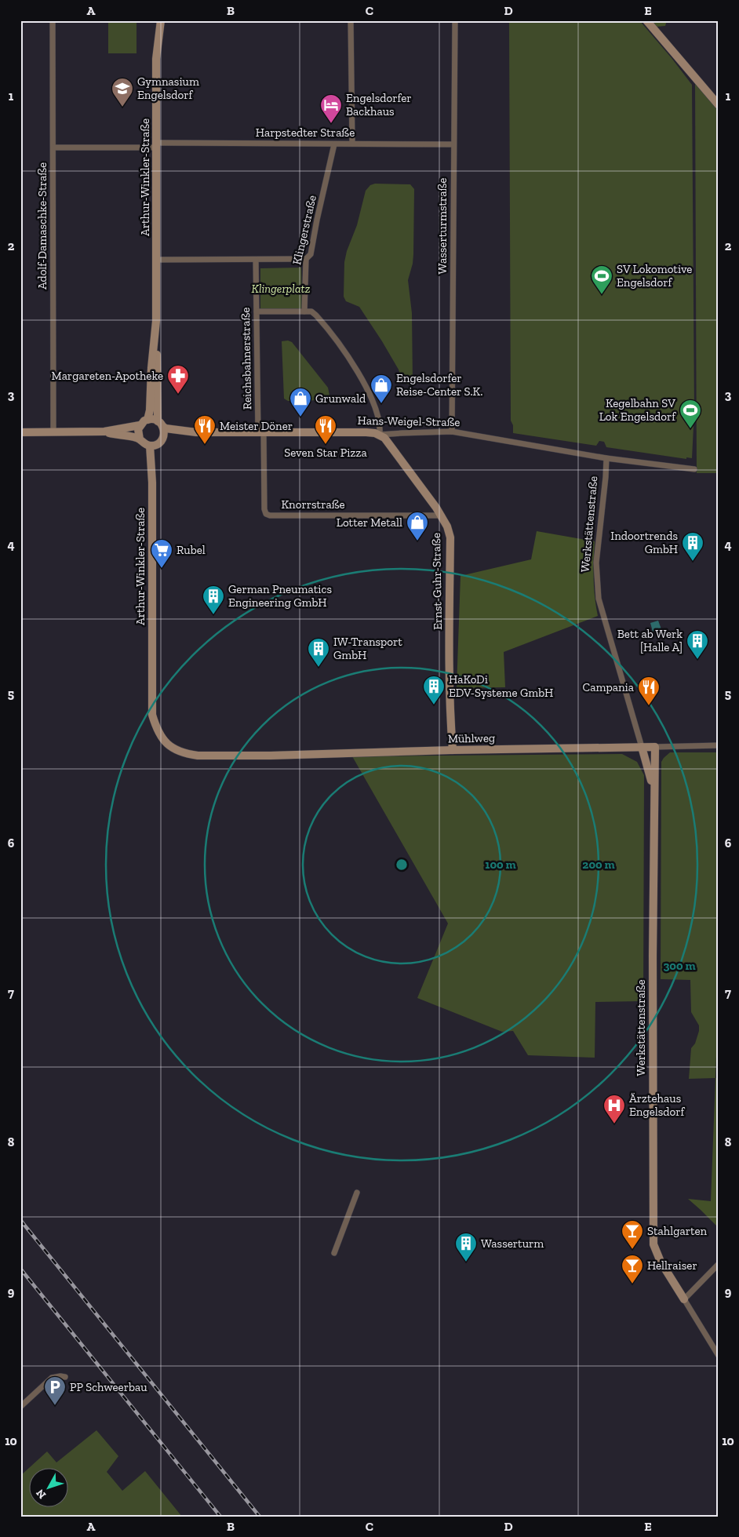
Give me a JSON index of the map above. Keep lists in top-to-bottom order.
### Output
{
  "streets": {
    "street": [
      "Harpstedter Straße",
      "Arthur-Winkler-Straße",
      "Adolf-Damaschke-Straße",
      "Wasserturmstraße",
      "Klingerstraße",
      "Reichsbahnerstraße",
      "Hans-Weigel-Straße",
      "Knorrstraße",
      "Werkstättenstraße",
      "Ernst-Guhr-Straße",
      "Mühlweg"
    ]
  },
  "crossings": [
    ["Harpstedter Straße", "Arthur-Winkler-Straße"],
    ["Harpstedter Straße", "Adolf-Damaschke-Straße"],
    ["Harpstedter Straße", "Wasserturmstraße"],
    ["Harpstedter Straße", "Klingerstraße"],
    ["Arthur-Winkler-Straße", "Hans-Weigel-Straße"],
    ["Arthur-Winkler-Straße", "Mühlweg"],
    ["Wasserturmstraße", "Hans-Weigel-Straße"],
    ["Reichsbahnerstraße", "Hans-Weigel-Straße"],
    ["Reichsbahnerstraße", "Knorrstraße"],
    ["Hans-Weigel-Straße", "Knorrstraße"],
    ["Hans-Weigel-Straße", "Werkstättenstraße"],
    ["Hans-Weigel-Straße", "Ernst-Guhr-Straße"],
    ["Knorrstraße", "Ernst-Guhr-Straße"],
    ["Werkstättenstraße", "Mühlweg"],
    ["Ernst-Guhr-Straße", "Mühlweg"]
  ],
  "parks": ["Klingerplatz"],
  "places": {
    "school or university": ["Gymnasium Engelsdorf"],
    "hotel": ["Engelsdorfer Backhaus"],
    "sports": ["SV Lokomotive Engelsdorf", "Kegelbahn SV Lok Engelsdorf"],
    "pharmacy": ["Margareten-Apotheke"],
    "shop": ["Engelsdorfer Reise-Center S.K.", "Grunwald", "Lotter Metall"],
    "restaurant": ["Meister Döner", "Seven Star Pizza", "Campania"],
    "building": [
      "Indoortrends GmbH",
      "German Pneumatics Engineering GmbH",
      "Bett ab Werk [Halle A]",
      "IW-Transport GmbH",
      "HaKoDi EDV-Systeme GmbH",
      "Wasserturm"
    ],
    "supermarket": ["Rubel"],
    "hospital": ["Ärztehaus Engelsdorf"],
    "bar": ["Stahlgarten", "Hellraiser"],
    "parking": ["PP Schweerbau"]
  },
  "north": "bottom left",
  "grid": {
    "columns": [
      "A",
      "B",
      "C",
      "D",
      "E"
    ],
    "rows": [
      "1",
      "2",
      "3",
      "4",
      "5",
      "6",
      "7",
      "8",
      "9",
      "10"
    ]
  },
  "rings": ["100 m", "200 m", "300 m"]
}
